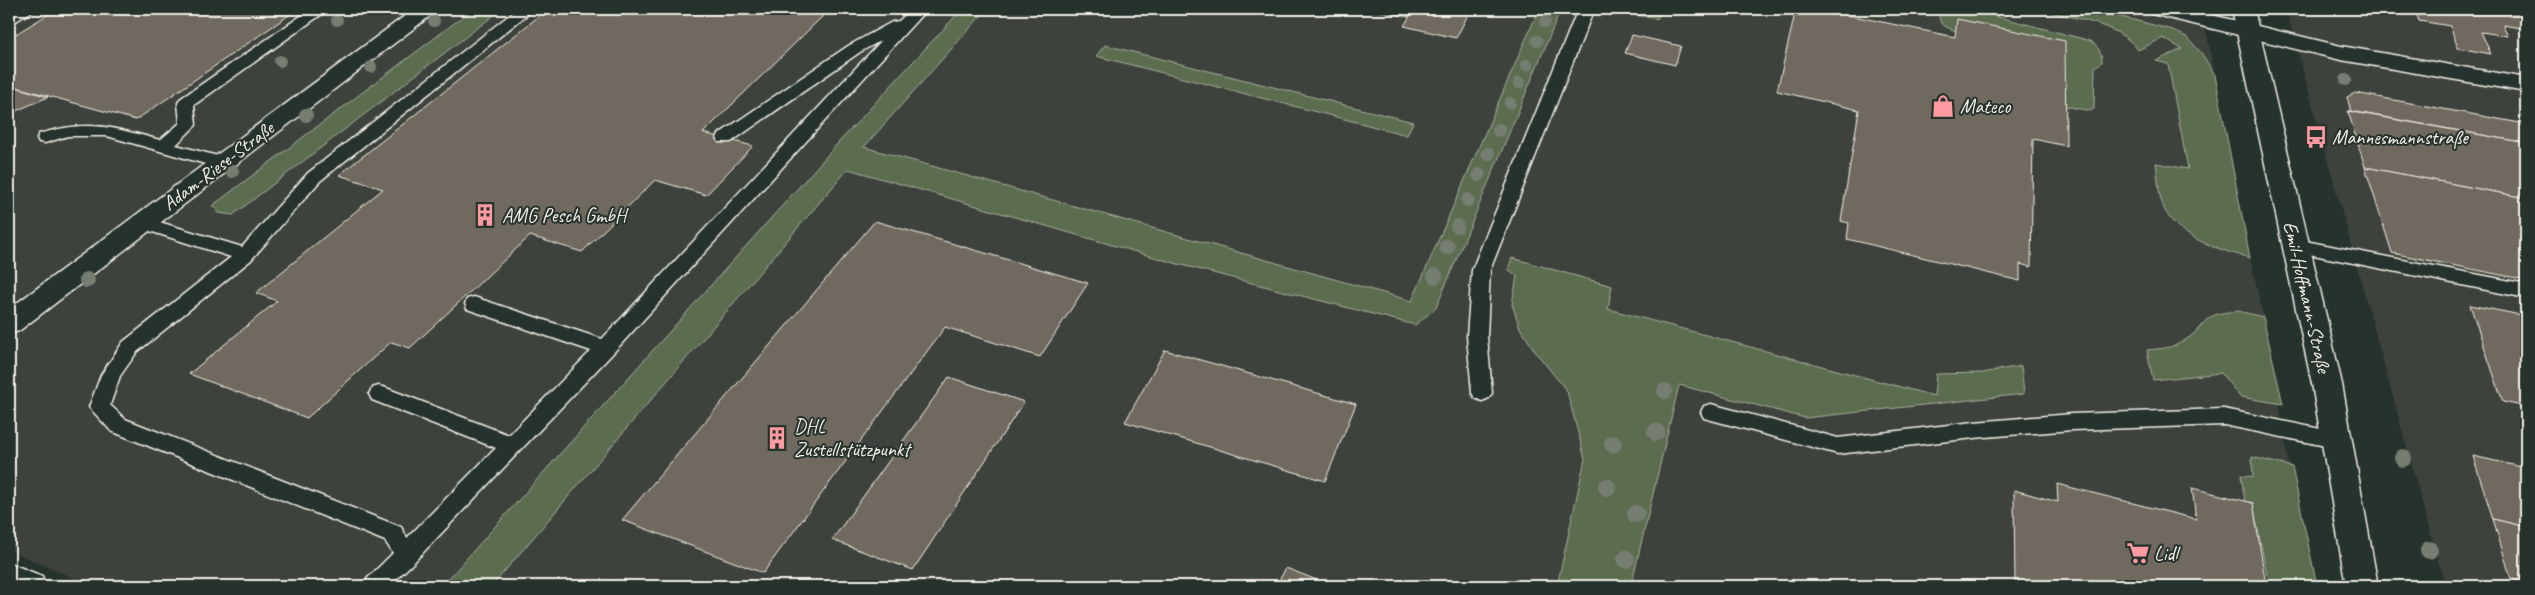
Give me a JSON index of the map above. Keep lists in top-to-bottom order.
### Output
{
  "streets": {
    "street": ["Adam-Riese-Straße", "Emil-Hoffmann-Straße"]
  },
  "places": {
    "shop": ["Mateco"],
    "bus stop": ["Mannesmannstraße"],
    "building": ["AMG Pesch GmbH", "DHL Zustellstützpunkt"],
    "supermarket": ["Lidl"]
  }
}
